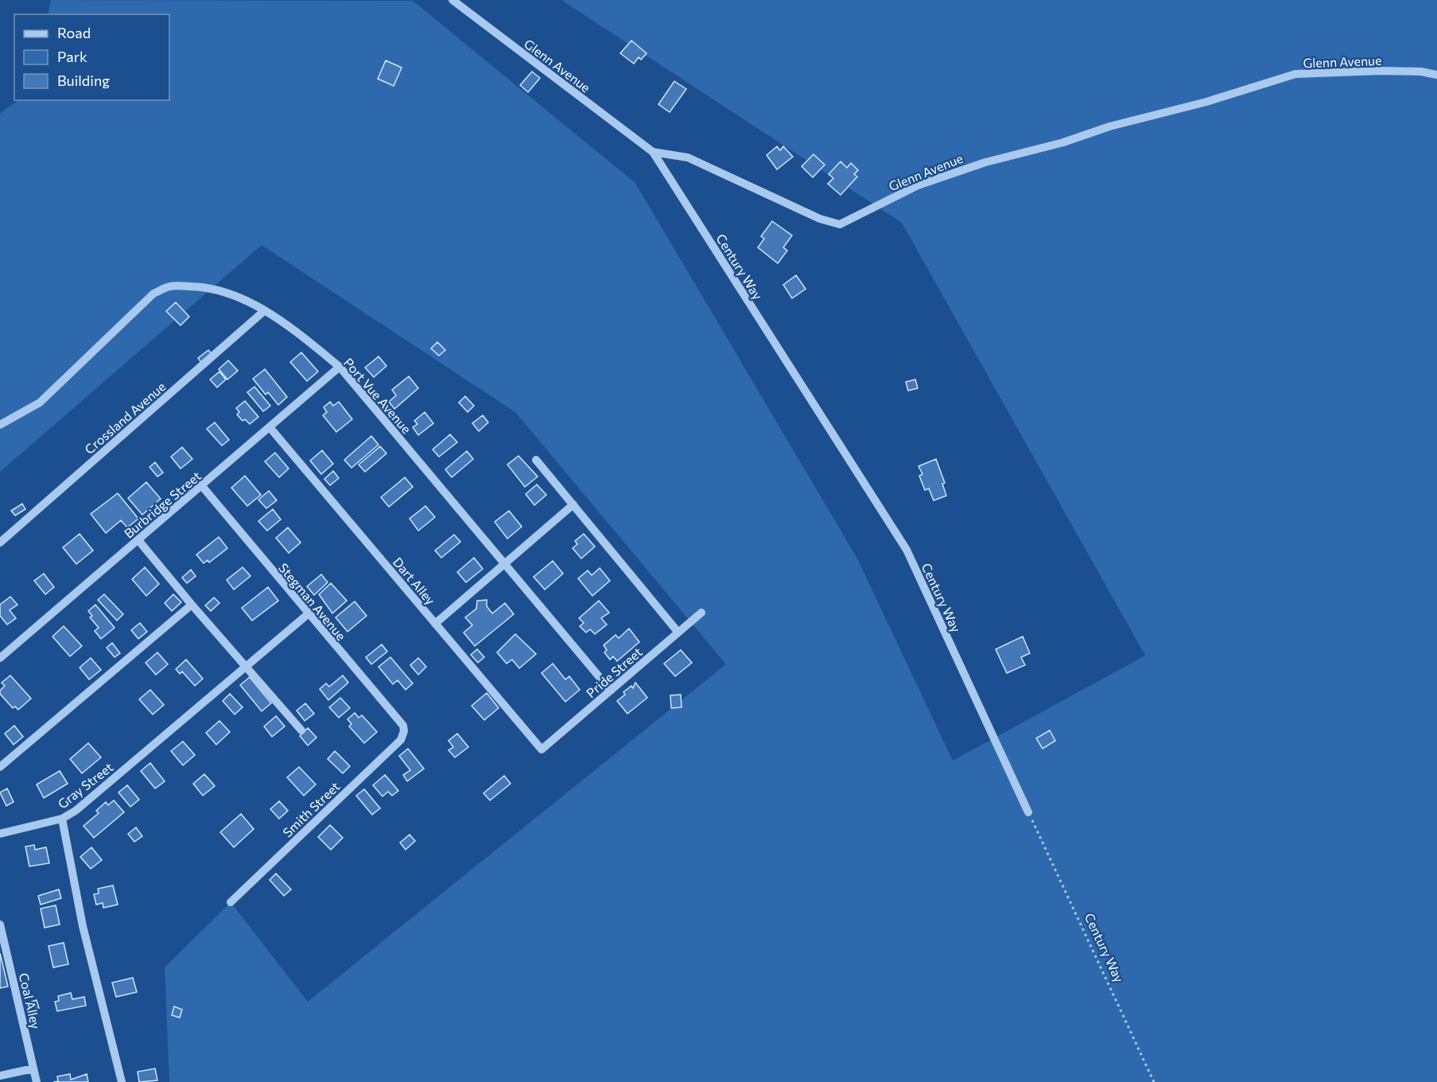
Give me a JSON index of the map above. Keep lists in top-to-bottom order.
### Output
{
  "streets": {
    "street": [
      "Glenn Avenue",
      "Century Way",
      "Port Vue Avenue",
      "Crossland Avenue",
      "Burbridge Street",
      "Dart Alley",
      "Stegman Avenue",
      "Pride Street",
      "Gray Street",
      "Smith Street",
      "Coal Alley"
    ]
  },
  "crossings": [
    ["Glenn Avenue", "Century Way"],
    ["Port Vue Avenue", "Crossland Avenue"],
    ["Port Vue Avenue", "Burbridge Street"],
    ["Port Vue Avenue", "Pride Street"],
    ["Burbridge Street", "Dart Alley"],
    ["Burbridge Street", "Stegman Avenue"],
    ["Dart Alley", "Pride Street"],
    ["Stegman Avenue", "Gray Street"],
    ["Stegman Avenue", "Smith Street"]
  ],
  "legend": ["Road", "Park", "Building"]
}
